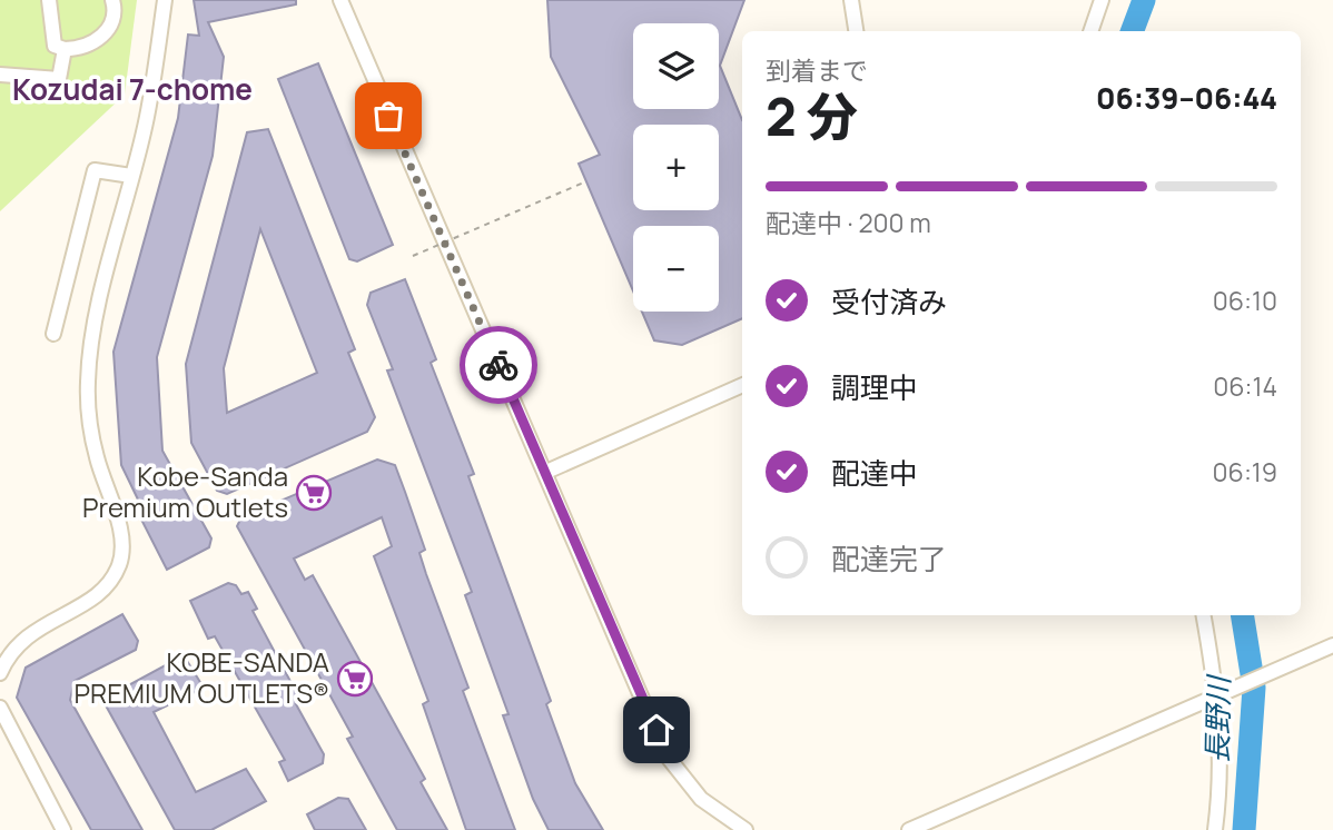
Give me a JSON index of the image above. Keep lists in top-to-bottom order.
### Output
{
  "districts": ["Kozudai 7-chome"],
  "water": ["長野川"],
  "places": {
    "supermarket": ["Kobe-Sanda Premium Outlets", "KOBE-SANDA PREMIUM OUTLETS®"]
  },
  "page": {
    "map_buttons": ["+", "−"],
    "heading": ["2 分", "到着まで", "06:39–06:44"],
    "bar": "配達中 · 200 m",
    "list": [
      ["受付済み", "06:10"],
      ["調理中", "06:14"],
      ["配達中", "06:19"],
      "配達完了"
    ]
  }
}
